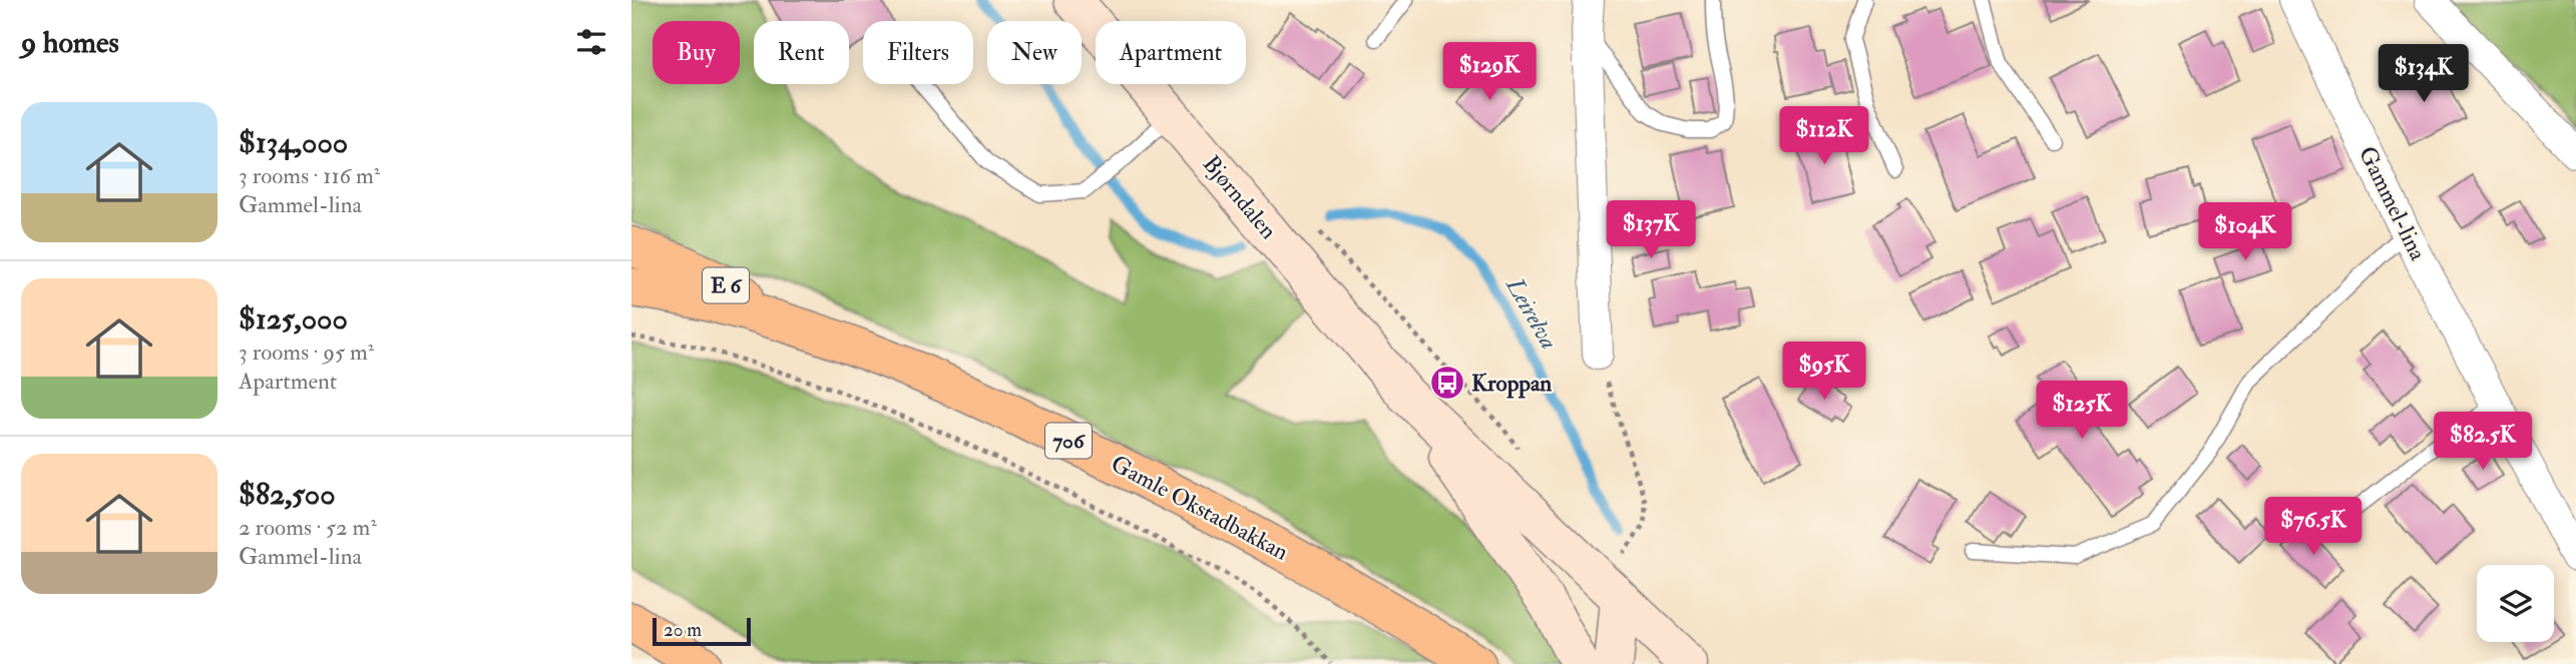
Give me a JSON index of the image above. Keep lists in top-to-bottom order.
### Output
{
  "streets": {
    "highway": ["E 6", "706", "Gamle Okstadbakkan"],
    "main road": ["Bjørndalen"],
    "street": ["Gammel-lina"]
  },
  "crossings": [
    ["E 6", "Gamle Okstadbakkan"]
  ],
  "water": ["Leirelva"],
  "places": {
    "bus stop": ["Kroppan"]
  },
  "scale_bar": "20 m",
  "page": {
    "heading": "9 homes",
    "chip": [
      "Buy",
      "Rent",
      "Filters",
      "New",
      "Apartment"
    ],
    "price": [
      "$129K",
      "$134K",
      "$112K",
      "$137K",
      "$104K",
      "$95K",
      "$125K",
      "$82.5K",
      "$76.5K"
    ],
    "list": [
      {
        "name": "$134,000",
        "note": "3 rooms · 116 m² · Gammel-lina"
      },
      {
        "name": "$125,000",
        "note": "3 rooms · 95 m² · Apartment"
      },
      {
        "name": "$82,500",
        "note": "2 rooms · 52 m² · Gammel-lina"
      }
    ],
    "scale": "20 m"
  }
}
